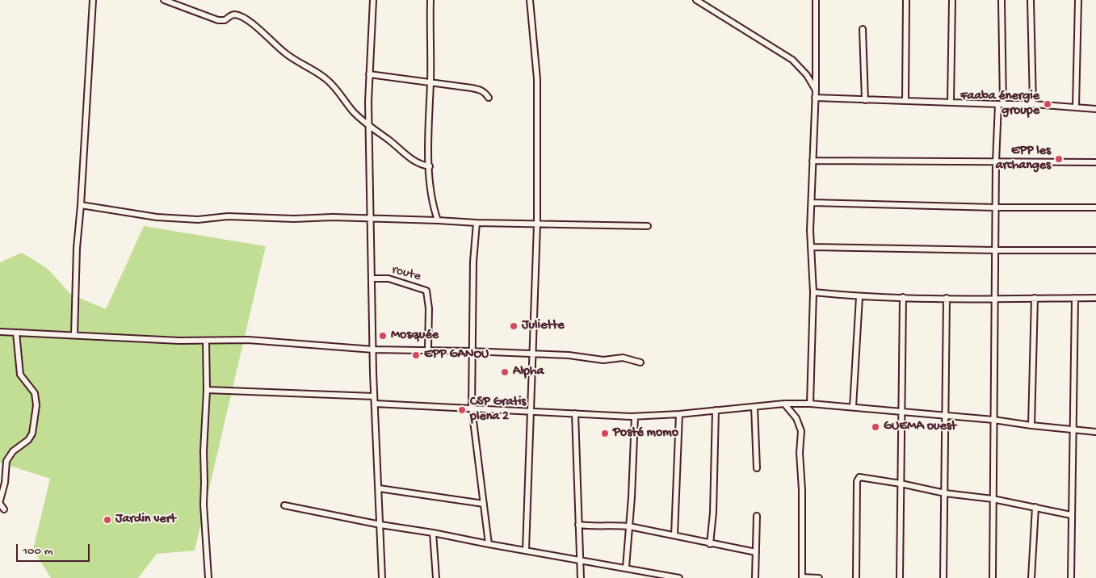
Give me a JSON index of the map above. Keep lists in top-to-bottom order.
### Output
{
  "streets": {
    "street": ["route"]
  },
  "places": [
    "Faaba énergie groupe",
    "EPP les archanges",
    "Juliette",
    "Mosquée",
    "EPP GANOU",
    "Alpha",
    "CSP Gratis plena 2",
    "GUEMA ouest",
    "Posté momo",
    "Jardin vert"
  ],
  "scale_bar": "100 m"
}
